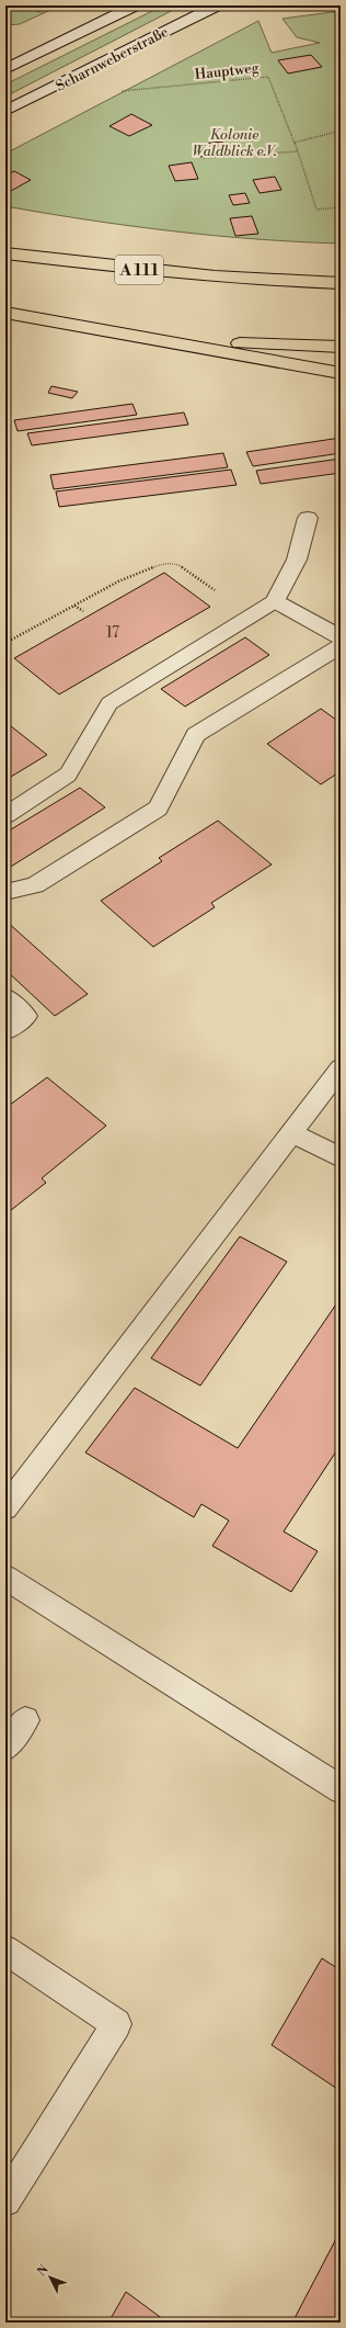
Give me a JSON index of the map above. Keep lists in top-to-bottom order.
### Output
{
  "streets": {
    "highway": ["A 111"],
    "street": ["Scharnweberstraße"],
    "path": ["Hauptweg"]
  },
  "crossings": [
    ["Scharnweberstraße", "Hauptweg"]
  ],
  "parks": ["Kolonie Waldblick e.V."],
  "house_numbers": ["17"],
  "north": "top left"
}
